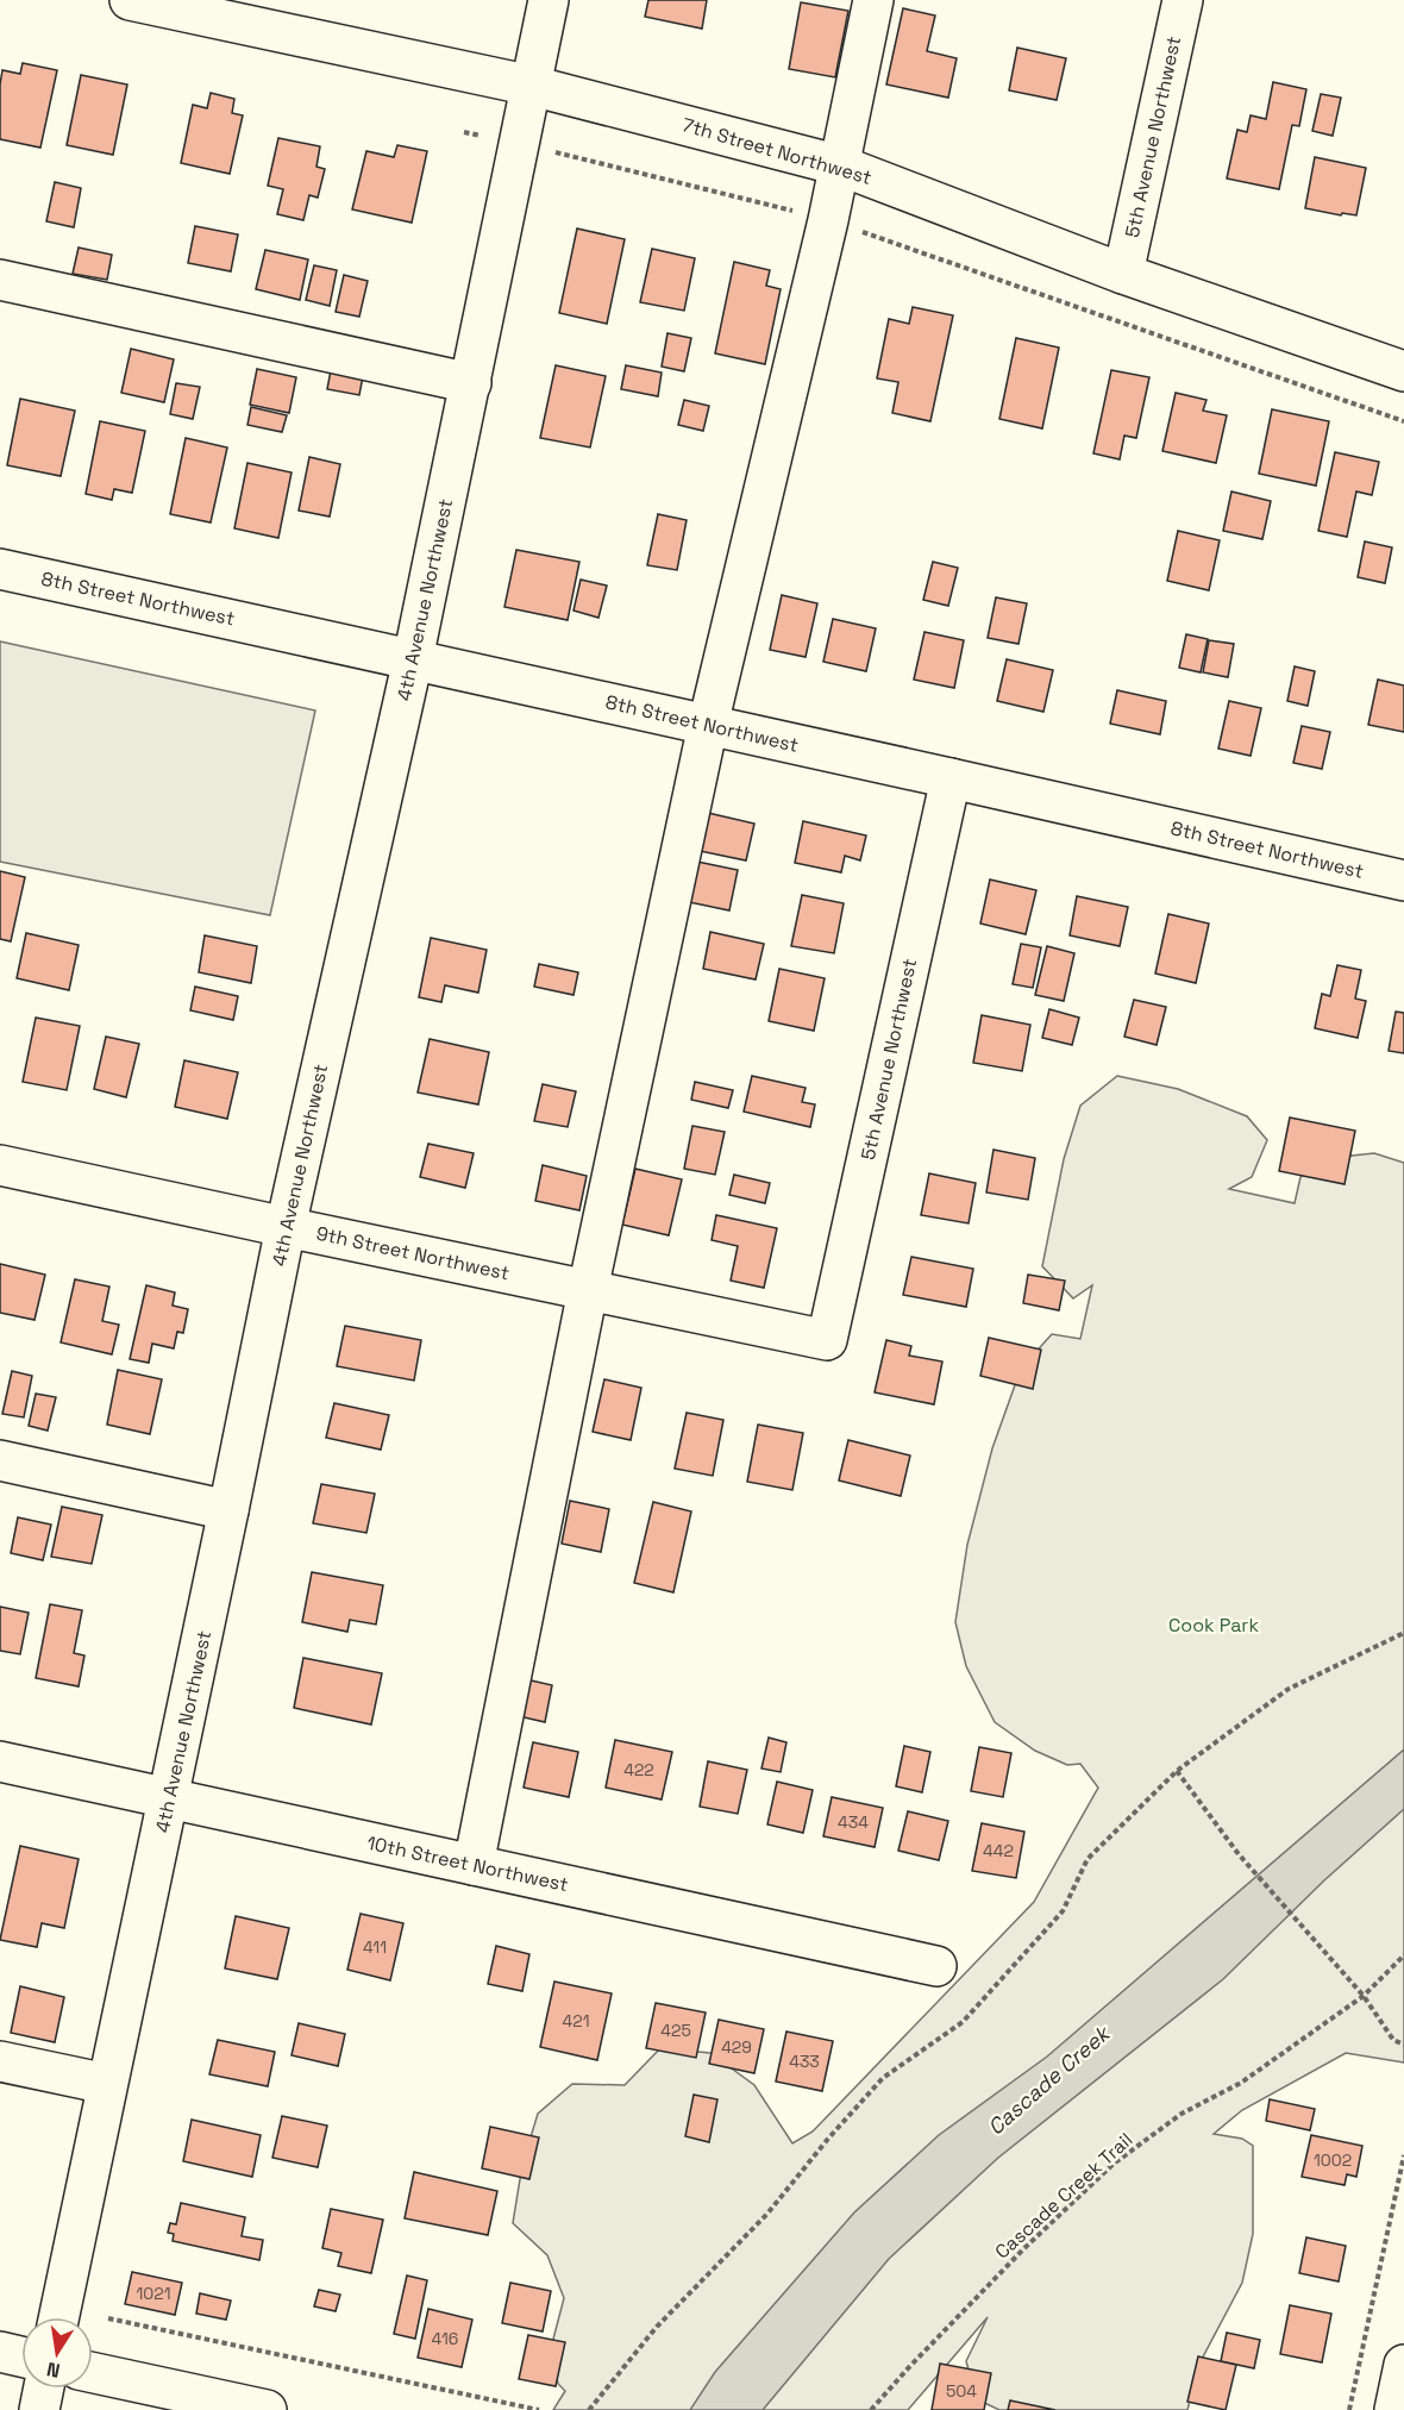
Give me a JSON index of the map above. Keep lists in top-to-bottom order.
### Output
{
  "streets": {
    "street": [
      "5th Avenue Northwest",
      "7th Street Northwest",
      "8th Street Northwest",
      "4th Avenue Northwest",
      "9th Street Northwest",
      "10th Street Northwest"
    ],
    "path": ["Cascade Creek Trail"]
  },
  "crossings": [
    ["5th Avenue Northwest", "7th Street Northwest"],
    ["5th Avenue Northwest", "8th Street Northwest"],
    ["5th Avenue Northwest", "9th Street Northwest"],
    ["7th Street Northwest", "4th Avenue Northwest"],
    ["8th Street Northwest", "4th Avenue Northwest"],
    ["4th Avenue Northwest", "9th Street Northwest"],
    ["4th Avenue Northwest", "10th Street Northwest"]
  ],
  "water": ["Cascade Creek"],
  "parks": ["Cook Park"],
  "house_numbers": [
    "422",
    "434",
    "442",
    "411",
    "421",
    "425",
    "429",
    "433",
    "1002",
    "1021",
    "416",
    "504"
  ],
  "north": "bottom"
}
